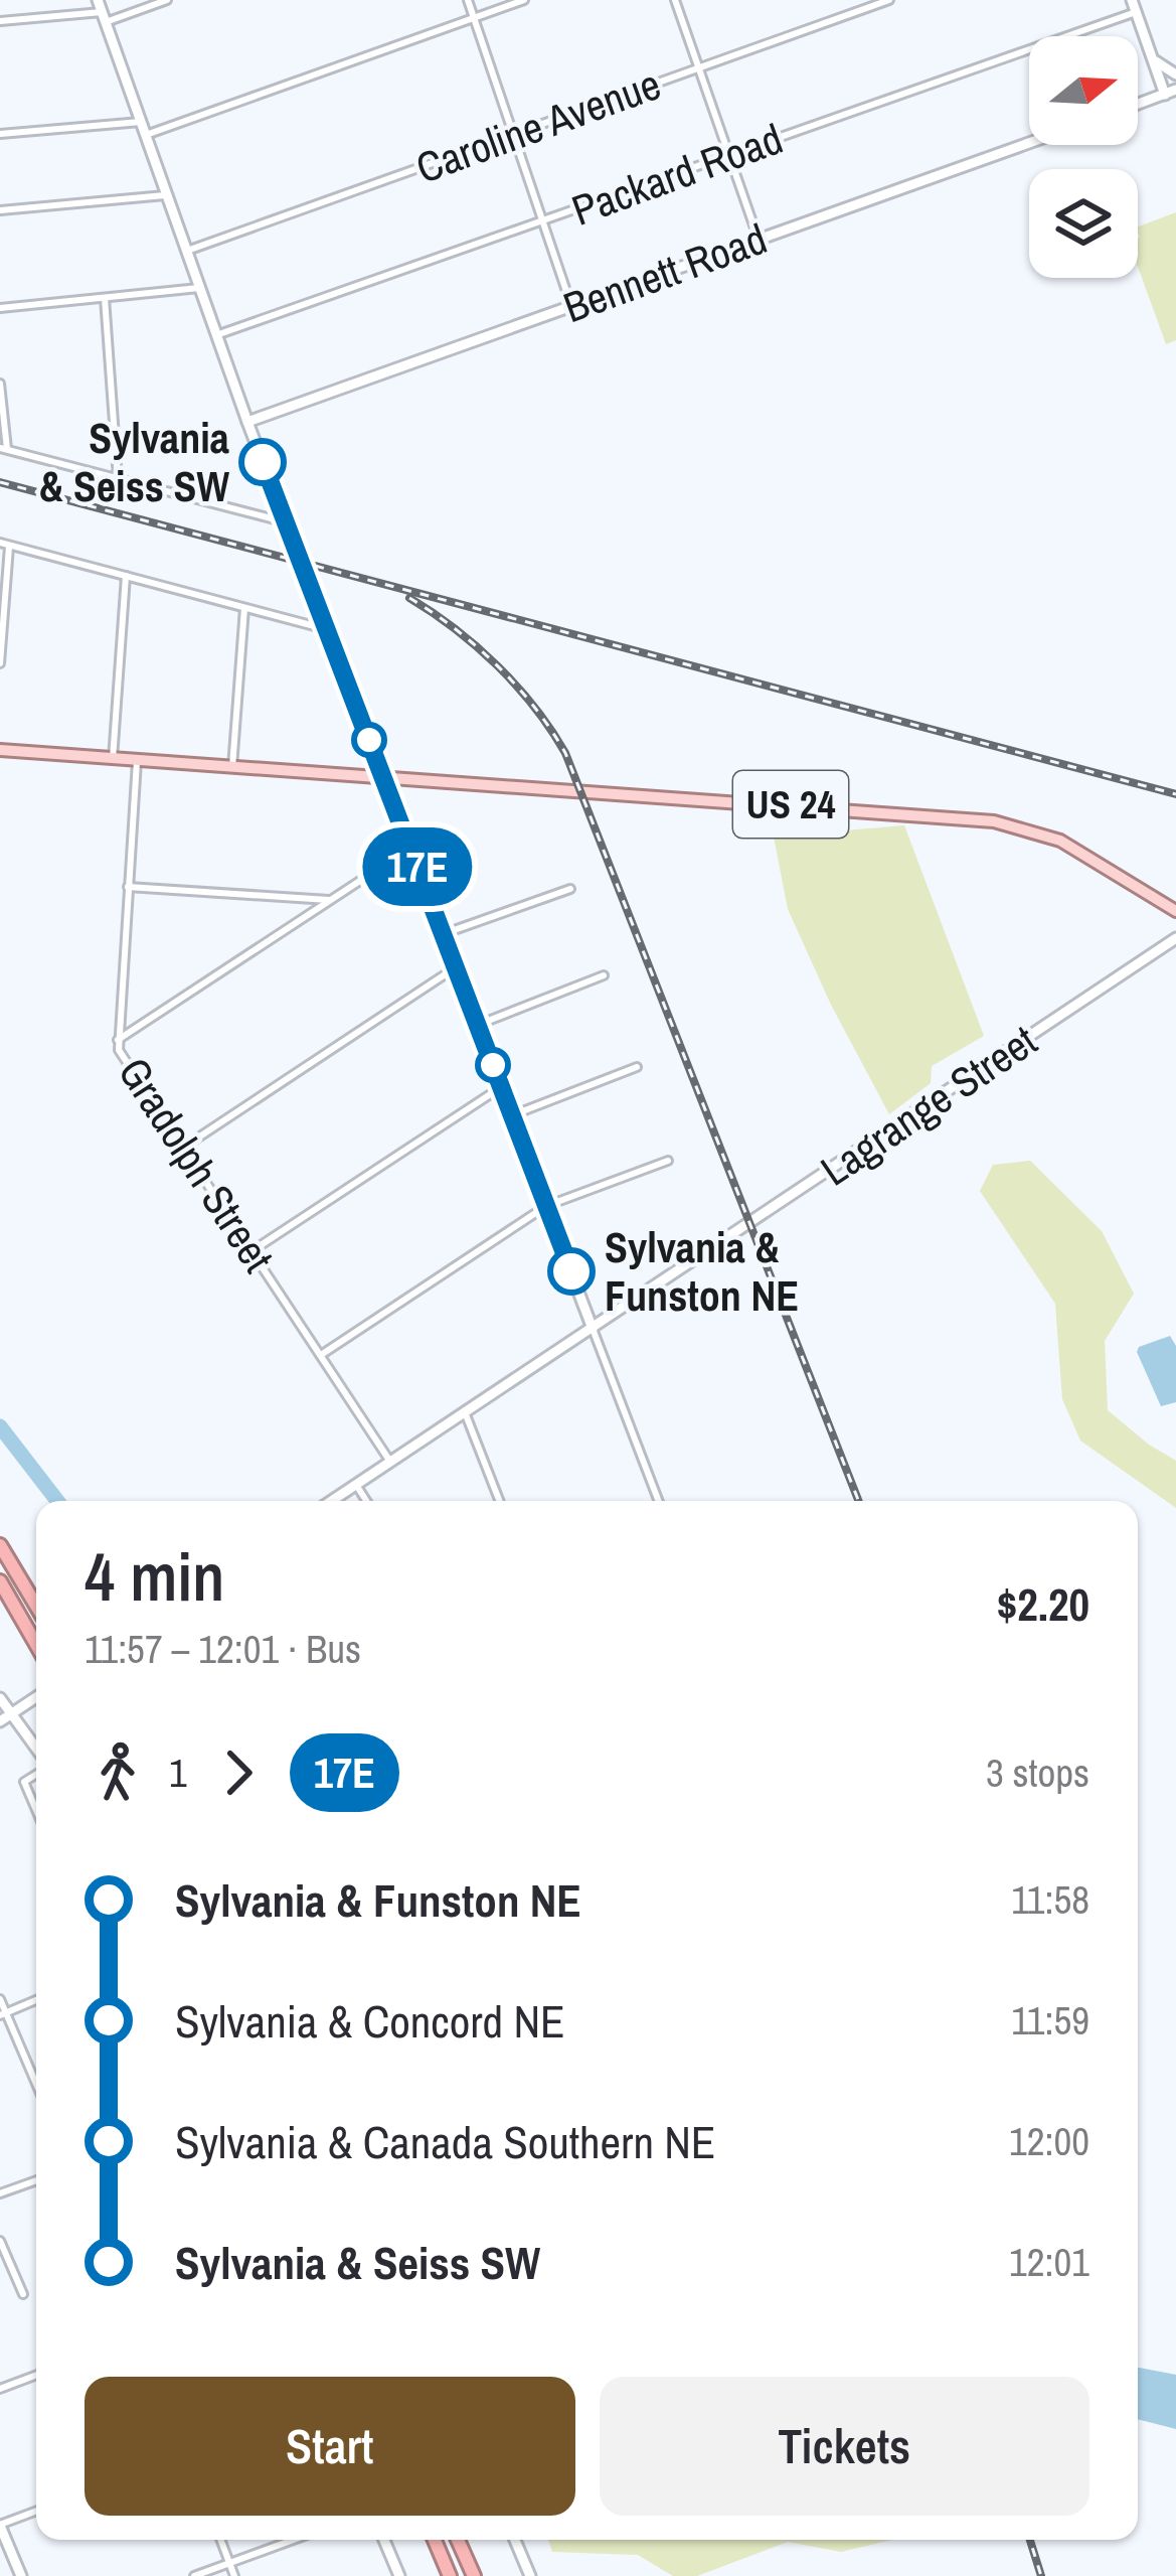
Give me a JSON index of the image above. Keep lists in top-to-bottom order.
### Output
{
  "streets": {
    "main road": ["Bennett Road", "US 24", "Lagrange Street"],
    "street": ["Caroline Avenue", "Packard Road", "Gradolph Street"]
  },
  "crossings": [
    ["US 24", "Gradolph Street"],
    ["Lagrange Street", "Gradolph Street"]
  ],
  "places": ["Sylvania & Seiss SW", "Sylvania & Funston NE"],
  "lines": ["bus line 17E"],
  "north": "right",
  "page": {
    "on_map": "17E",
    "heading": ["4 min", "11:57 – 12:01 · Bus", "$2.20"],
    "legs": ["1", "17E", "3 stops"],
    "list": [
      {
        "name": "Sylvania & Funston NE",
        "value": "11:58"
      },
      {
        "name": "Sylvania & Concord NE",
        "value": "11:59"
      },
      {
        "name": "Sylvania & Canada Southern NE",
        "value": "12:00"
      },
      {
        "name": "Sylvania & Seiss SW",
        "value": "12:01"
      }
    ],
    "buttons": ["Start", "Tickets"]
  }
}
